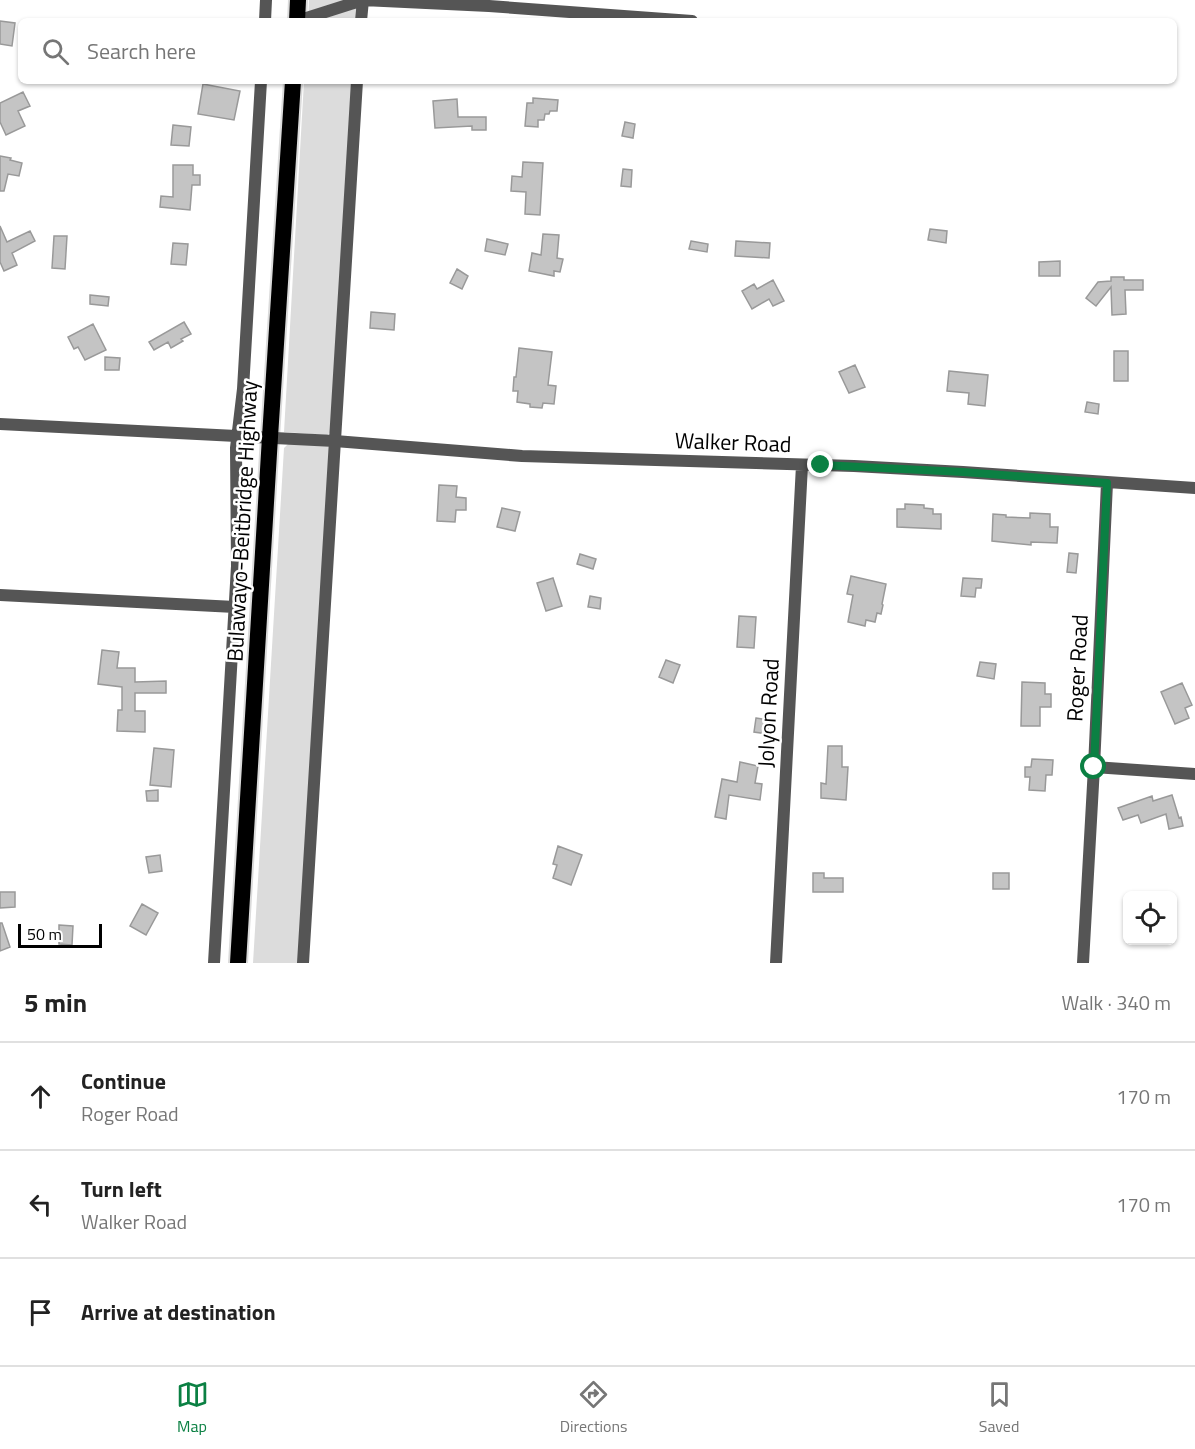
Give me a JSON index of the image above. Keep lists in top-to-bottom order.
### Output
{
  "streets": {
    "highway": ["Bulawayo-Beitbridge Highway"],
    "street": ["Walker Road", "Roger Road", "Jolyon Road"]
  },
  "crossings": [
    ["Walker Road", "Bulawayo-Beitbridge Highway"],
    ["Walker Road", "Roger Road"],
    ["Walker Road", "Jolyon Road"]
  ],
  "scale_bar": "50 m",
  "page": {
    "search": "Search here",
    "scale": "50 m",
    "heading": ["5 min", "Walk · 340 m"],
    "list": [
      ["Continue", "Roger Road", "170 m"],
      ["Turn left", "Walker Road", "170 m"],
      "Arrive at destination"
    ],
    "nav": ["Map", "Directions", "Saved"]
  }
}
